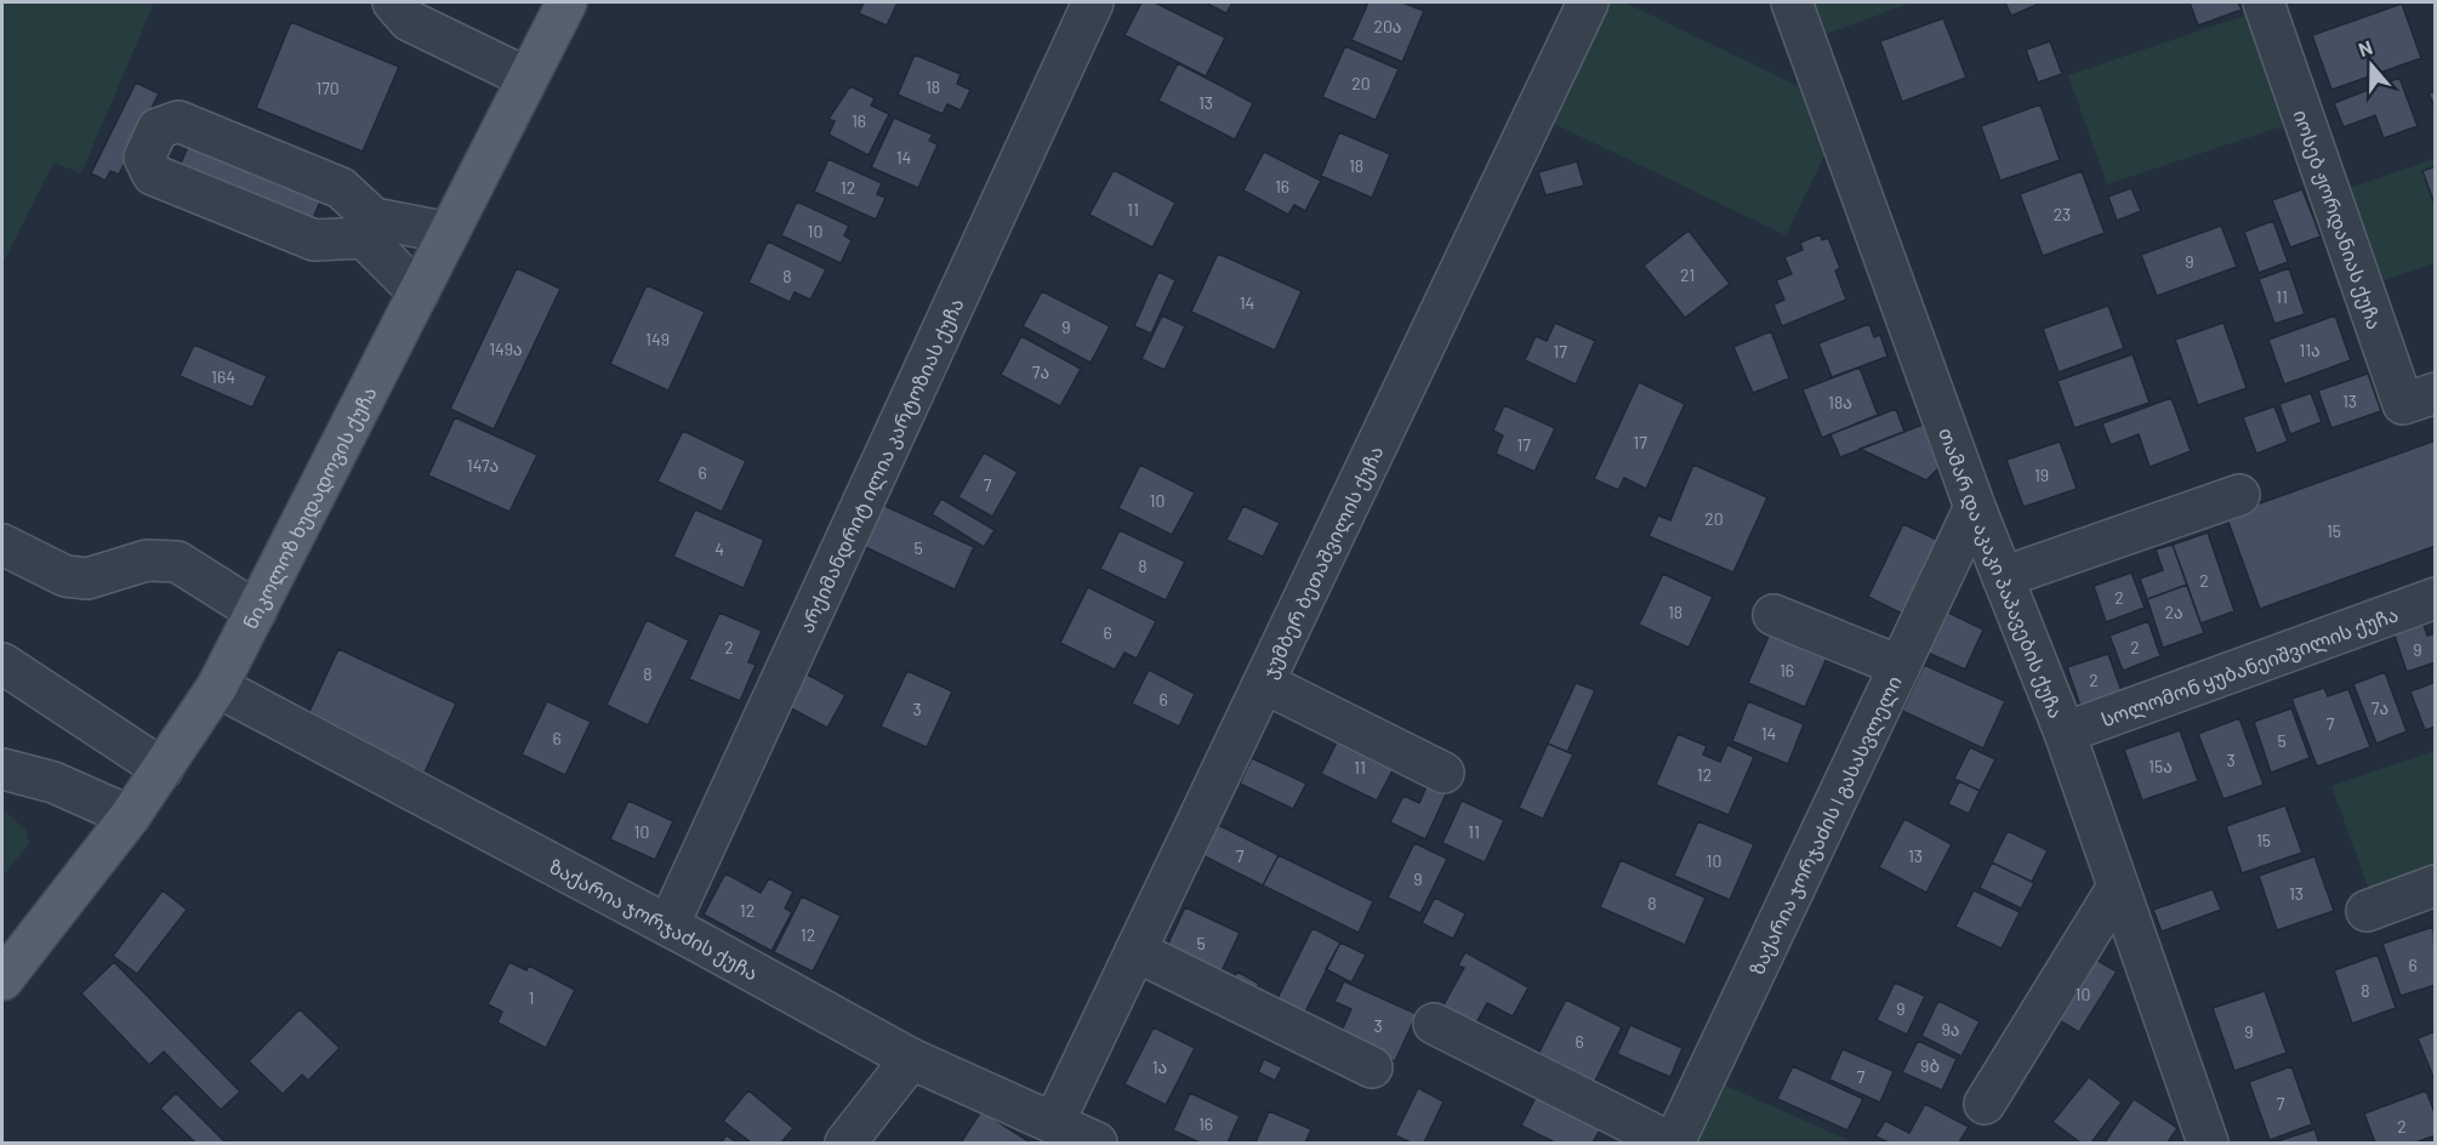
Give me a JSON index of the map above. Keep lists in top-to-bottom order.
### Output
{
  "streets": {
    "main road": ["ნიკოლოზ ხუდადოვის ქუჩა"],
    "street": [
      "იოსებ ჟორდანიას ქუჩა",
      "არქიმანდრიტ ილია კარტოზიას ქუჩა",
      "ჯუმბერ ბეთაშვილის ქუჩა",
      "თამარ და აკაკი პაპავების ქუჩა",
      "სოლომონ ყუბანეიშვილის ქუჩა",
      "ზაქარია ჯორჯაძის I გასასვლელი",
      "ზაქარია ჯორჯაძის ქუჩა"
    ]
  },
  "crossings": [
    ["არქიმანდრიტ ილია კარტოზიას ქუჩა", "ზაქარია ჯორჯაძის ქუჩა"],
    ["ნიკოლოზ ხუდადოვის ქუჩა", "ზაქარია ჯორჯაძის ქუჩა"],
    ["ჯუმბერ ბეთაშვილის ქუჩა", "ზაქარია ჯორჯაძის ქუჩა"],
    ["თამარ და აკაკი პაპავების ქუჩა", "სოლომონ ყუბანეიშვილის ქუჩა"],
    ["თამარ და აკაკი პაპავების ქუჩა", "ზაქარია ჯორჯაძის I გასასვლელი"]
  ],
  "house_numbers": [
    "20ა",
    "20",
    "18",
    "170",
    "13",
    "16",
    "14",
    "18",
    "16",
    "12",
    "11",
    "23",
    "10",
    "9",
    "21",
    "8",
    "11",
    "14",
    "9",
    "149",
    "149ა",
    "11ა",
    "17",
    "7ა",
    "164",
    "13",
    "18ა",
    "17",
    "17",
    "147ა",
    "6",
    "19",
    "7",
    "10",
    "20",
    "15",
    "5",
    "4",
    "8",
    "2",
    "2",
    "18",
    "2ა",
    "6",
    "2",
    "2",
    "9",
    "16",
    "8",
    "2",
    "6",
    "7ა",
    "3",
    "7",
    "14",
    "6",
    "5",
    "3",
    "15ა",
    "11",
    "12",
    "10",
    "11",
    "15",
    "7",
    "13",
    "10",
    "9",
    "13",
    "8",
    "12",
    "12",
    "5",
    "6",
    "8",
    "10",
    "1",
    "9",
    "3",
    "9ა",
    "9",
    "6",
    "9ბ",
    "1ა",
    "7",
    "7",
    "16",
    "2"
  ],
  "north": "top"
}
